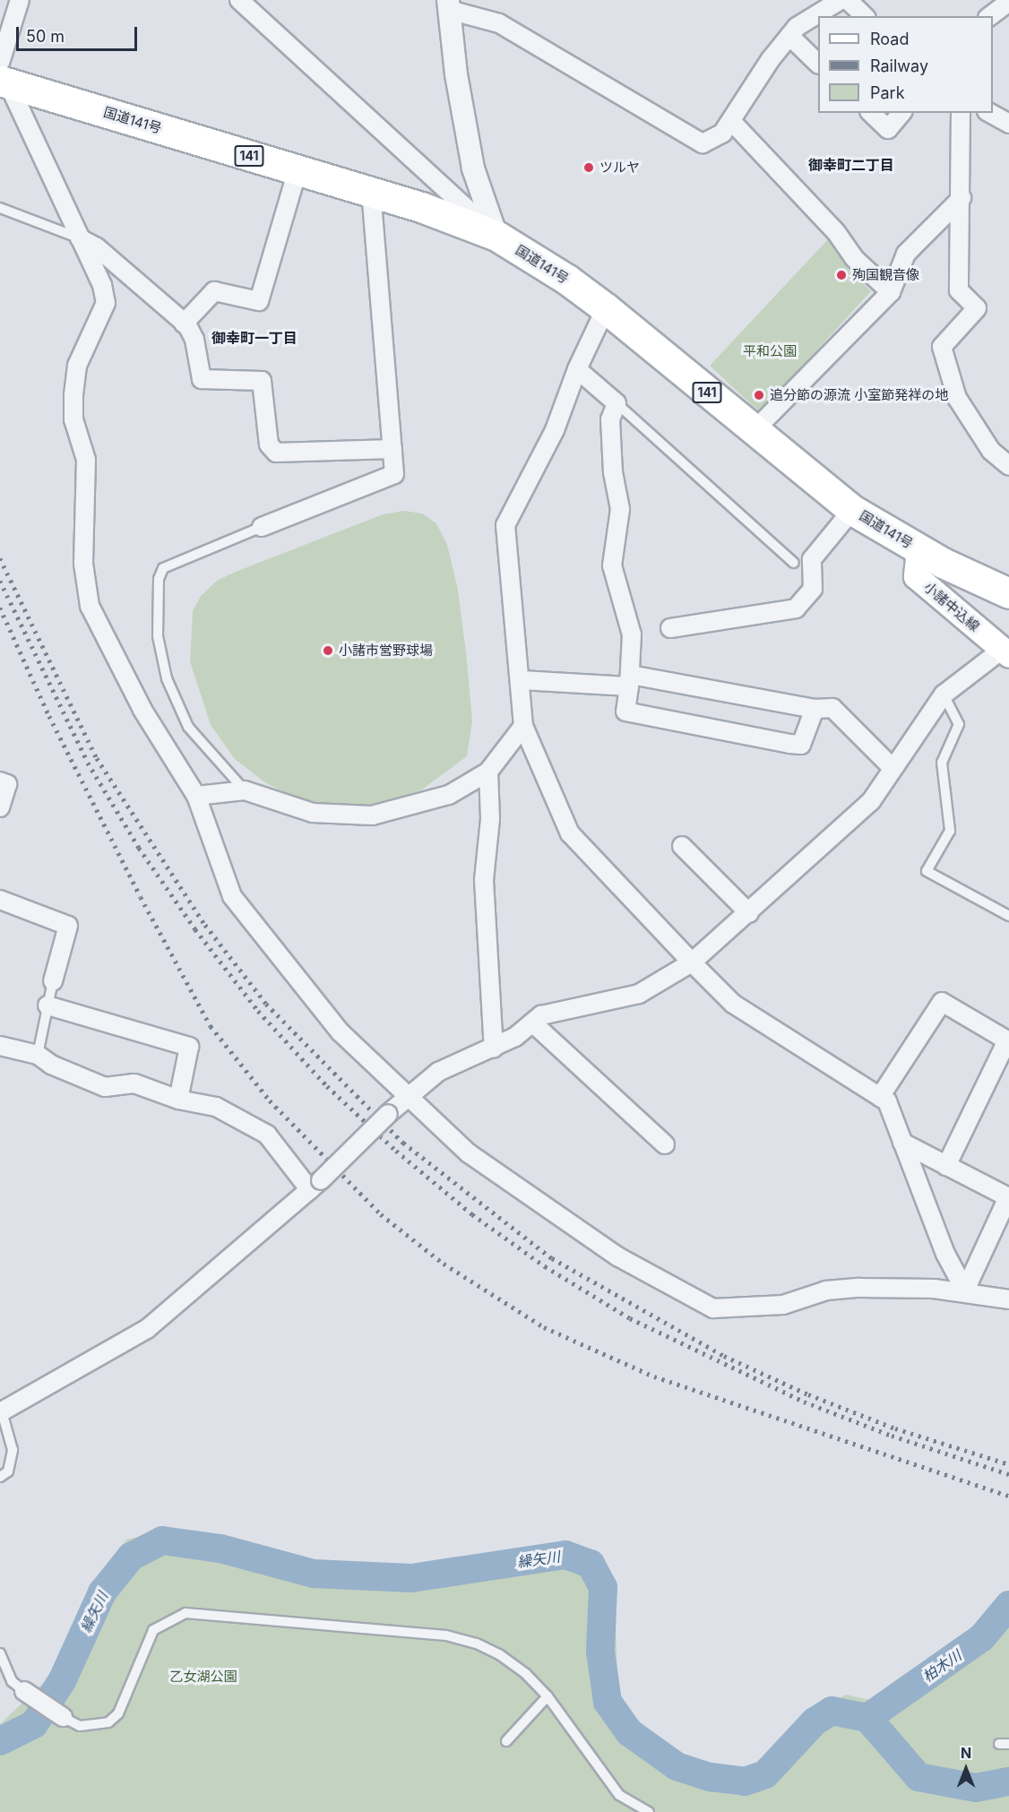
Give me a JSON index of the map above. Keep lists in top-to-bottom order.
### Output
{
  "streets": {
    "highway": ["国道141号", "141"],
    "main road": ["小諸中込線"]
  },
  "crossings": [
    ["国道141号", "小諸中込線"]
  ],
  "districts": ["御幸町二丁目", "御幸町一丁目"],
  "water": ["繰矢川", "柏木川"],
  "parks": ["平和公園", "乙女湖公園"],
  "places": [
    "ツルヤ",
    "殉国観音像",
    "追分節の源流 小室節発祥の地",
    "小諸市営野球場"
  ],
  "legend": ["Road", "Railway", "Park"],
  "scale_bar": "50 m",
  "north": "top"
}
